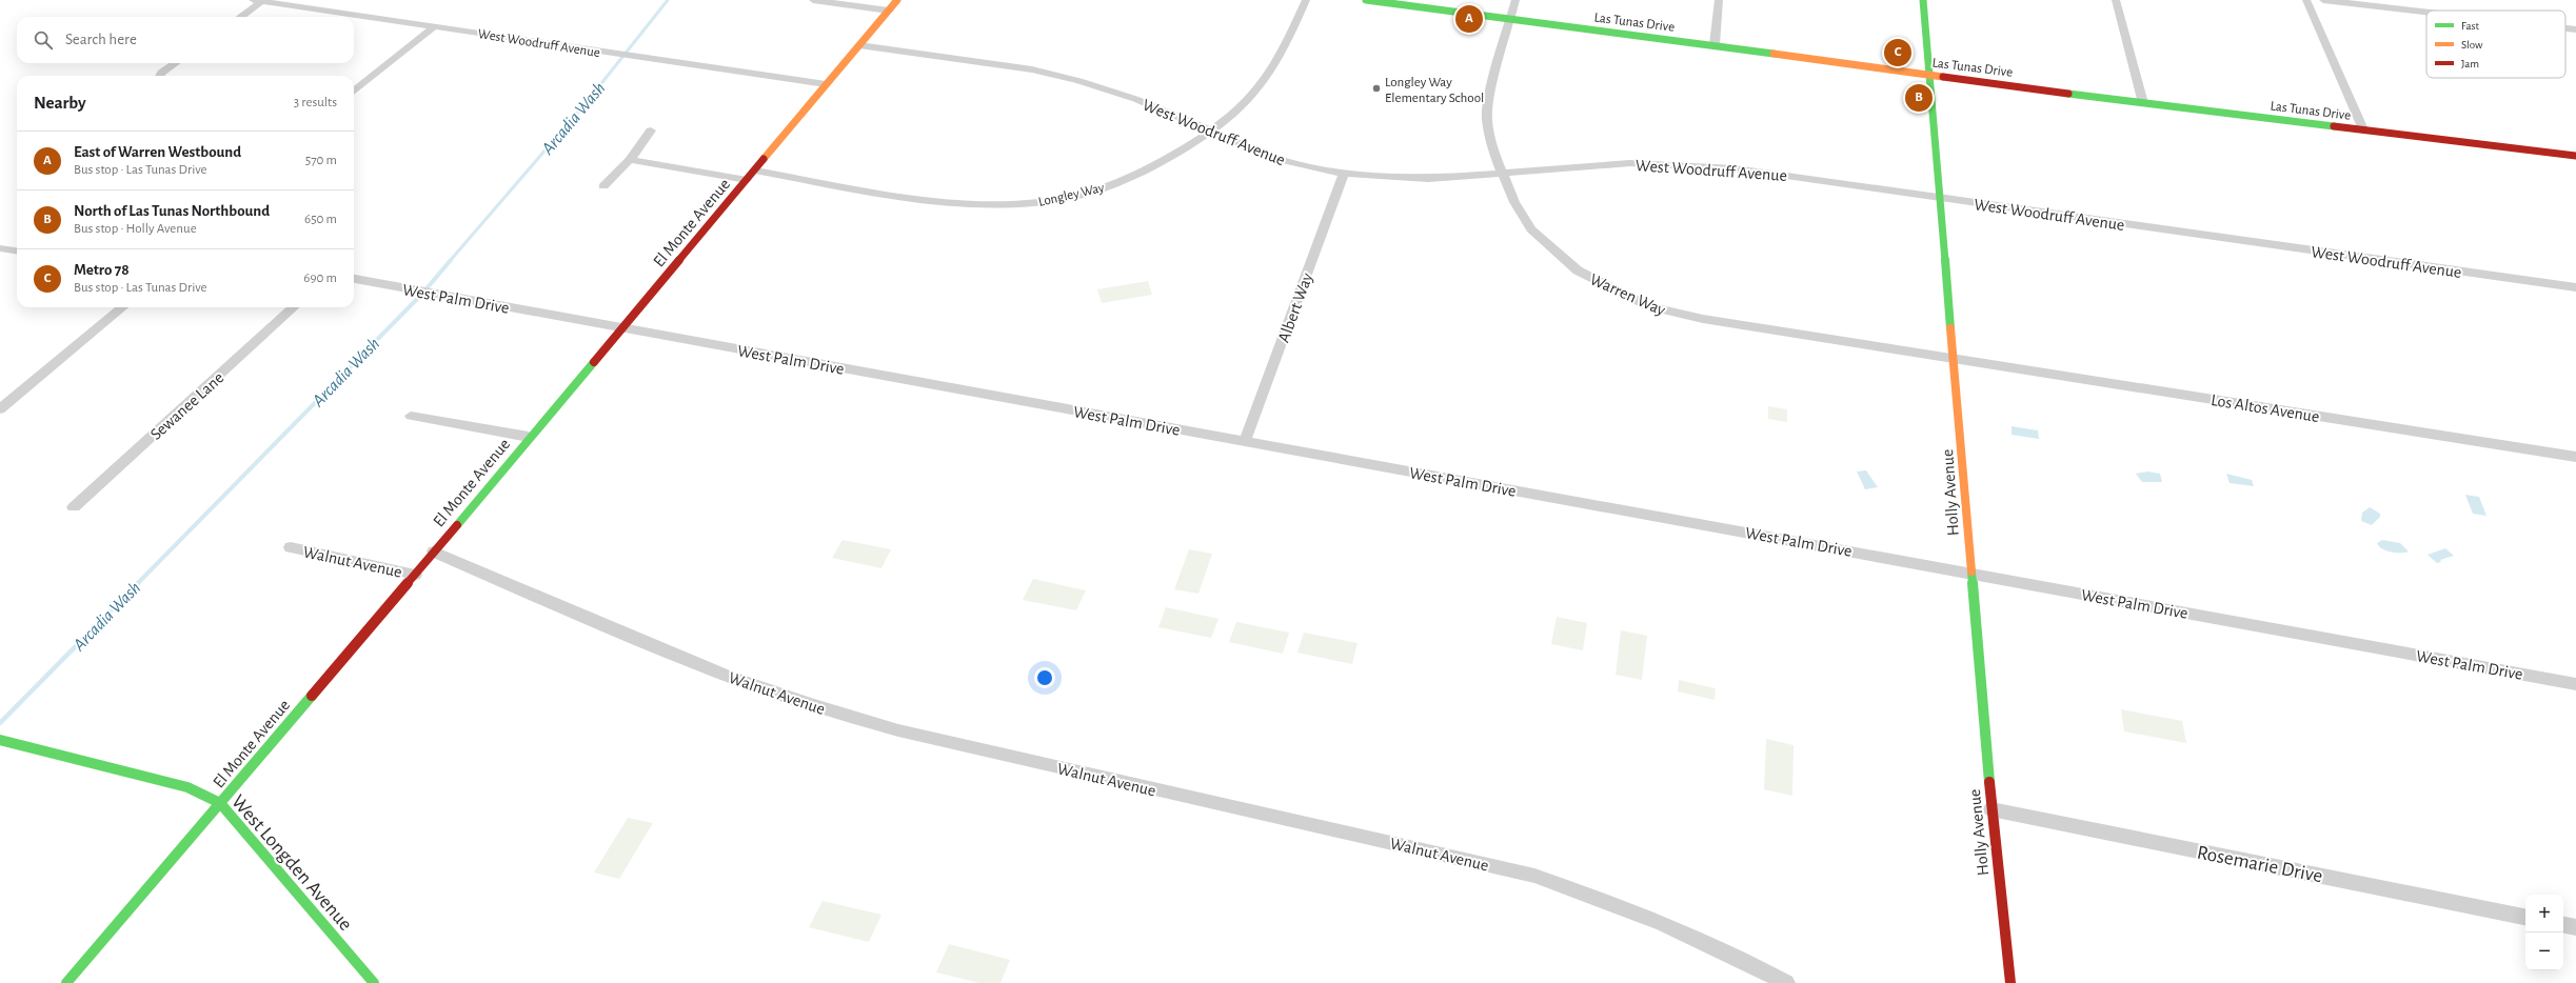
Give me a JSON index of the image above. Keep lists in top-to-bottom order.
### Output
{
  "streets": {
    "street": [
      "Las Tunas Drive",
      "West Woodruff Avenue",
      "Longley Way",
      "El Monte Avenue",
      "Warren Way",
      "West Palm Drive",
      "Albert Way",
      "Sewanee Lane",
      "Los Altos Avenue",
      "Holly Avenue",
      "Walnut Avenue",
      "West Longden Avenue",
      "Rosemarie Drive"
    ]
  },
  "crossings": [
    ["Las Tunas Drive", "Warren Way"],
    ["Las Tunas Drive", "Holly Avenue"],
    ["West Woodruff Avenue", "Longley Way"],
    ["West Woodruff Avenue", "El Monte Avenue"],
    ["West Woodruff Avenue", "Warren Way"],
    ["West Woodruff Avenue", "Albert Way"],
    ["West Woodruff Avenue", "Holly Avenue"],
    ["Longley Way", "El Monte Avenue"],
    ["El Monte Avenue", "West Palm Drive"],
    ["El Monte Avenue", "Walnut Avenue"],
    ["El Monte Avenue", "West Longden Avenue"],
    ["Warren Way", "Los Altos Avenue"],
    ["Warren Way", "Holly Avenue"],
    ["West Palm Drive", "Albert Way"],
    ["West Palm Drive", "Holly Avenue"],
    ["Los Altos Avenue", "Holly Avenue"],
    ["Holly Avenue", "Rosemarie Drive"]
  ],
  "water": ["Arcadia Wash"],
  "places": ["Longley Way Elementary School"],
  "legend": ["Fast", "Slow", "Jam"],
  "page": {
    "pins": ["A", "C", "B"],
    "search": "Search here",
    "heading": ["Nearby", "3 results"],
    "list": [
      {
        "mark": "A",
        "name": "East of Warren Westbound",
        "note": "Bus stop · Las Tunas Drive",
        "value": "570 m"
      },
      {
        "mark": "B",
        "name": "North of Las Tunas Northbound",
        "note": "Bus stop · Holly Avenue",
        "value": "650 m"
      },
      {
        "mark": "C",
        "name": "Metro 78",
        "note": "Bus stop · Las Tunas Drive",
        "value": "690 m"
      }
    ],
    "map_buttons": ["+", "−"]
  }
}
